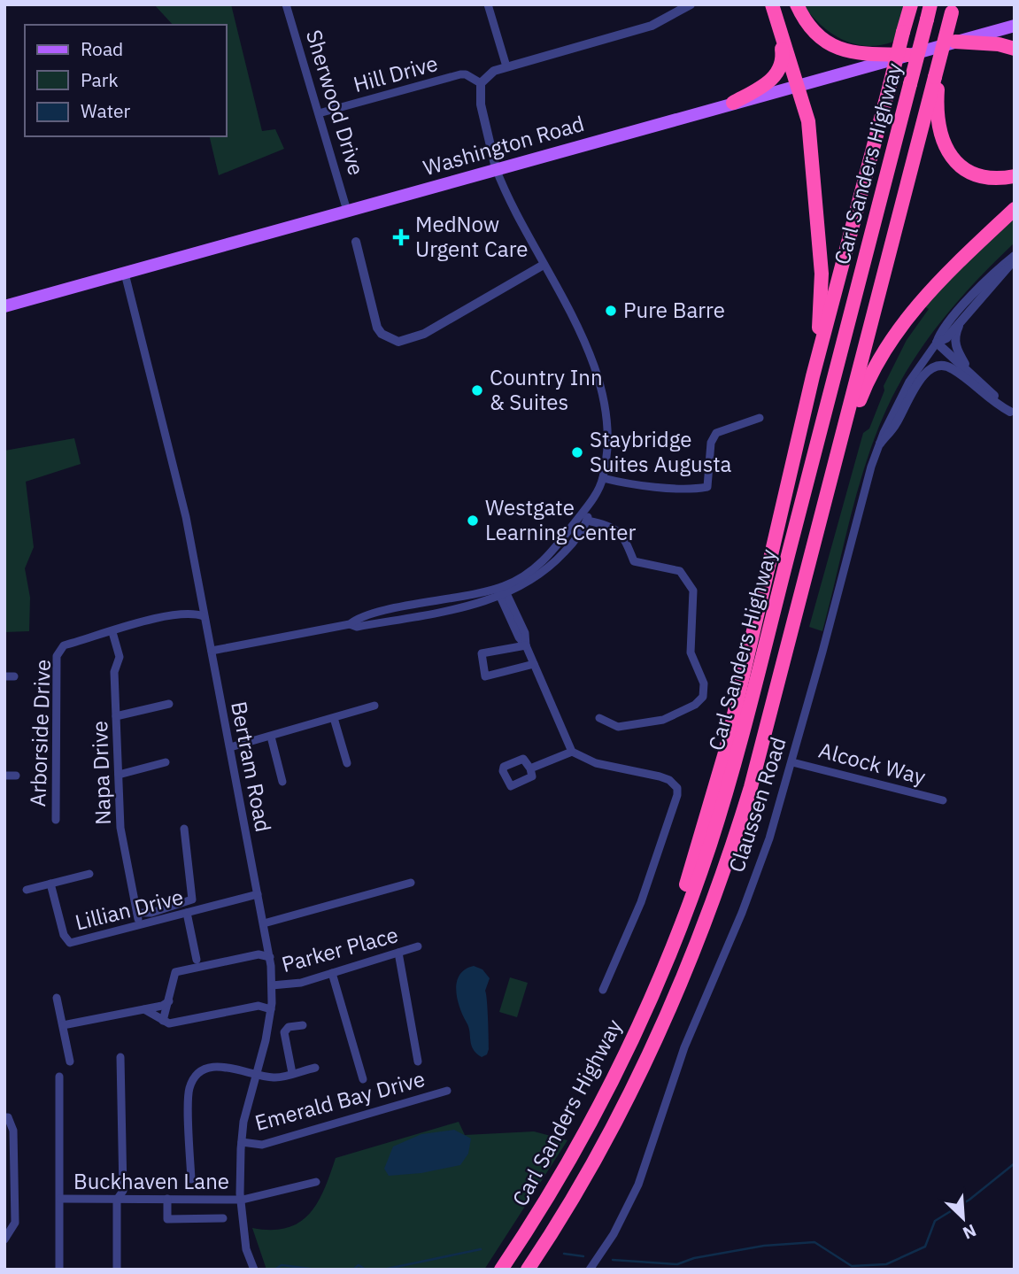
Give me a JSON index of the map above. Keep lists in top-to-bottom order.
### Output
{
  "streets": {
    "highway": ["Carl Sanders Highway"],
    "main road": ["Washington Road"],
    "street": [
      "Hill Drive",
      "Sherwood Drive",
      "Arborside Drive",
      "Alcock Way",
      "Bertram Road",
      "Napa Drive",
      "Claussen Road",
      "Lillian Drive",
      "Parker Place",
      "Emerald Bay Drive",
      "Buckhaven Lane"
    ]
  },
  "crossings": [
    ["Hill Drive", "Sherwood Drive"],
    ["Sherwood Drive", "Washington Road"],
    ["Washington Road", "Bertram Road"],
    ["Arborside Drive", "Bertram Road"],
    ["Arborside Drive", "Napa Drive"],
    ["Alcock Way", "Claussen Road"],
    ["Bertram Road", "Lillian Drive"],
    ["Bertram Road", "Parker Place"],
    ["Bertram Road", "Emerald Bay Drive"],
    ["Bertram Road", "Buckhaven Lane"]
  ],
  "places": {
    "health": ["MedNow Urgent Care"],
    "other": [
      "Pure Barre",
      "Country Inn & Suites",
      "Staybridge Suites Augusta",
      "Westgate Learning Center"
    ]
  },
  "legend": ["Road", "Park", "Water"],
  "north": "bottom right"
}
